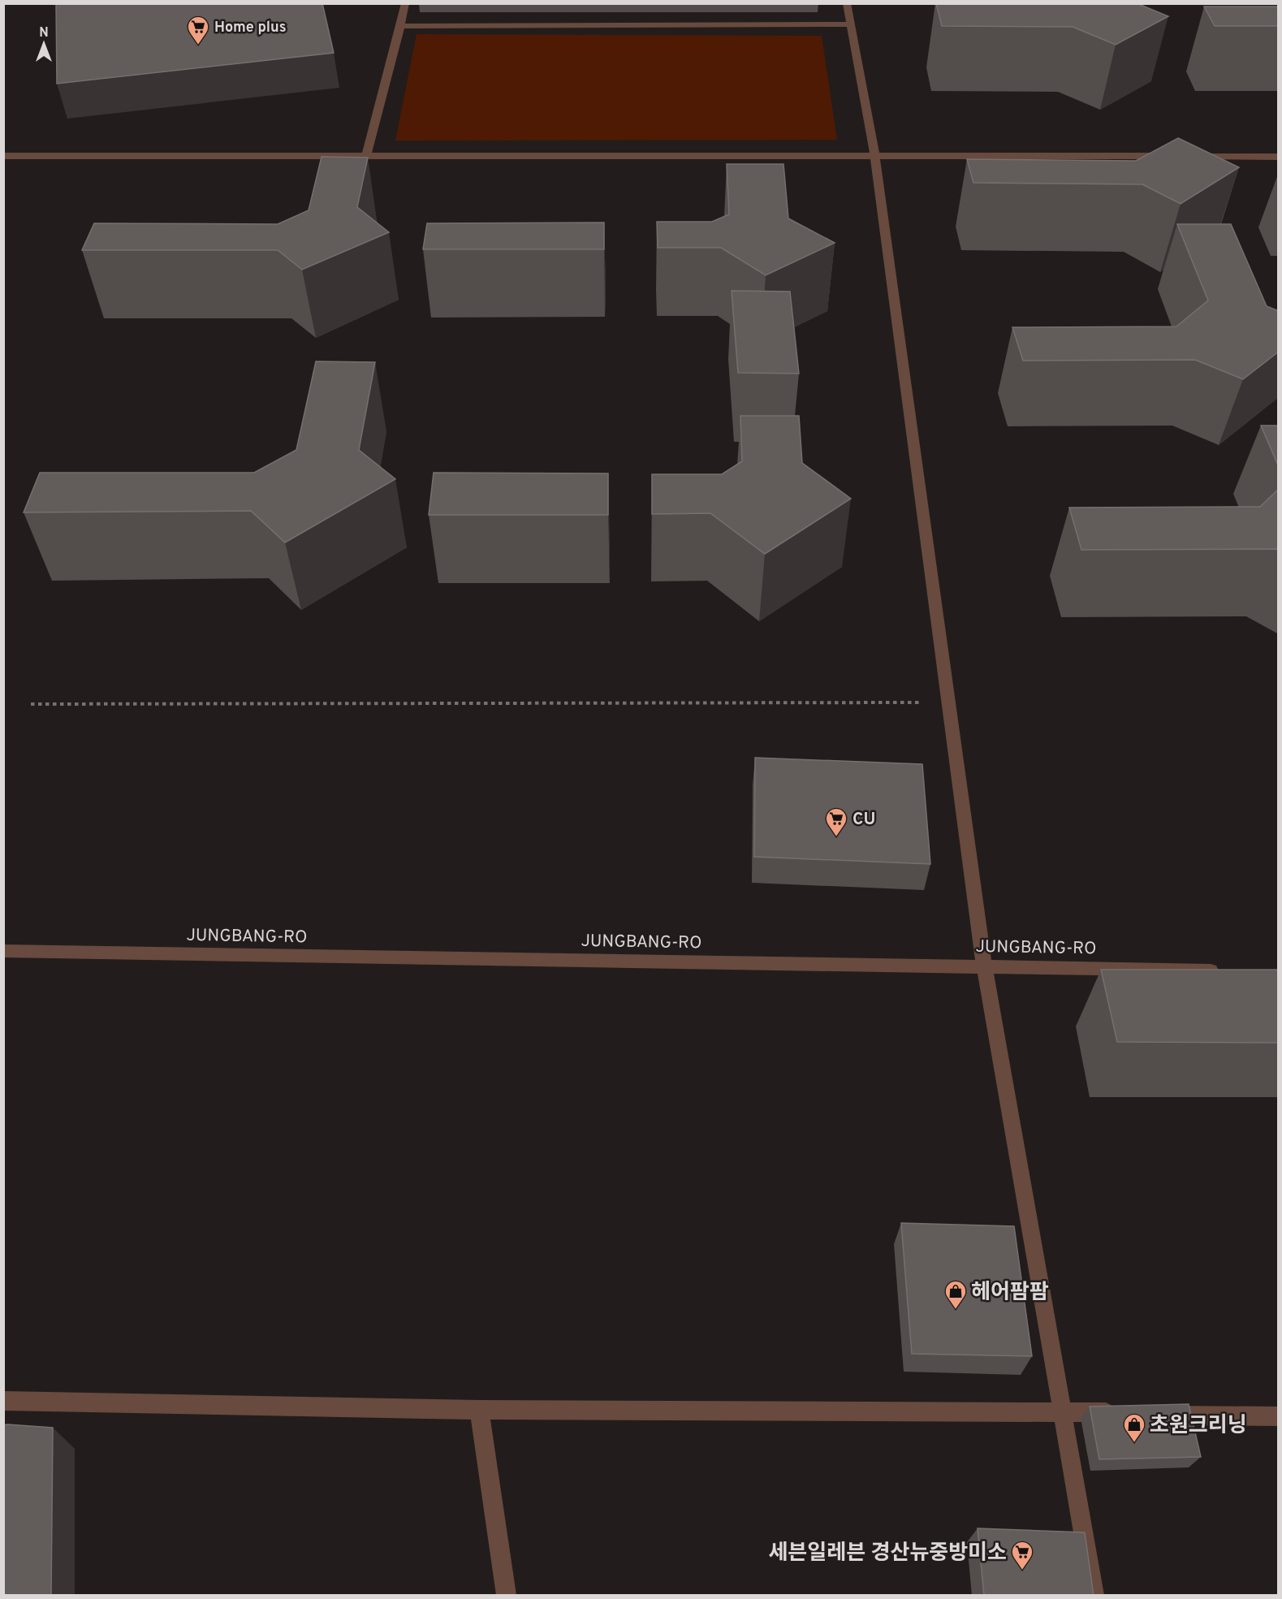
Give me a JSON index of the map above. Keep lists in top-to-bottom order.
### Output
{
  "streets": {
    "street": ["JUNGBANG-RO"]
  },
  "places": {
    "supermarket": ["Home plus", "CU", "세븐일레븐 경산뉴중방미소"],
    "shop": ["헤어팜팜", "초원크리닝"]
  },
  "north": "top"
}
